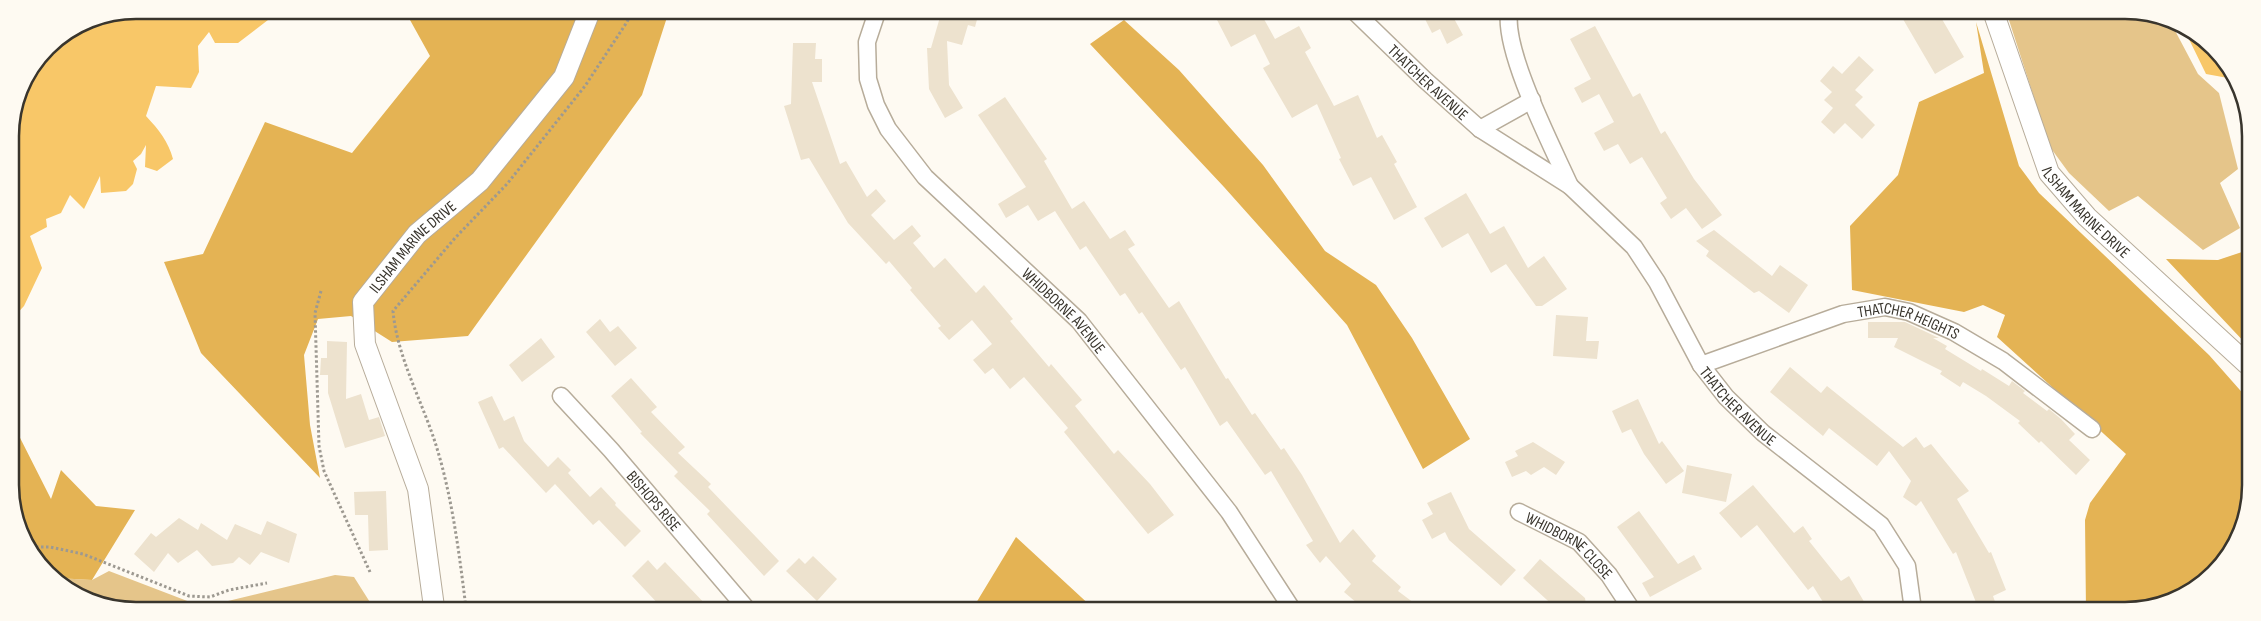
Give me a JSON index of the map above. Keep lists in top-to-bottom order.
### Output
{
  "streets": {
    "street": [
      "THATCHER AVENUE",
      "ILSHAM MARINE DRIVE",
      "WHIDBORNE AVENUE",
      "THATCHER HEIGHTS",
      "BISHOPS RISE",
      "WHIDBORNE CLOSE"
    ]
  },
  "crossings": [
    ["THATCHER AVENUE", "THATCHER HEIGHTS"]
  ]
}
